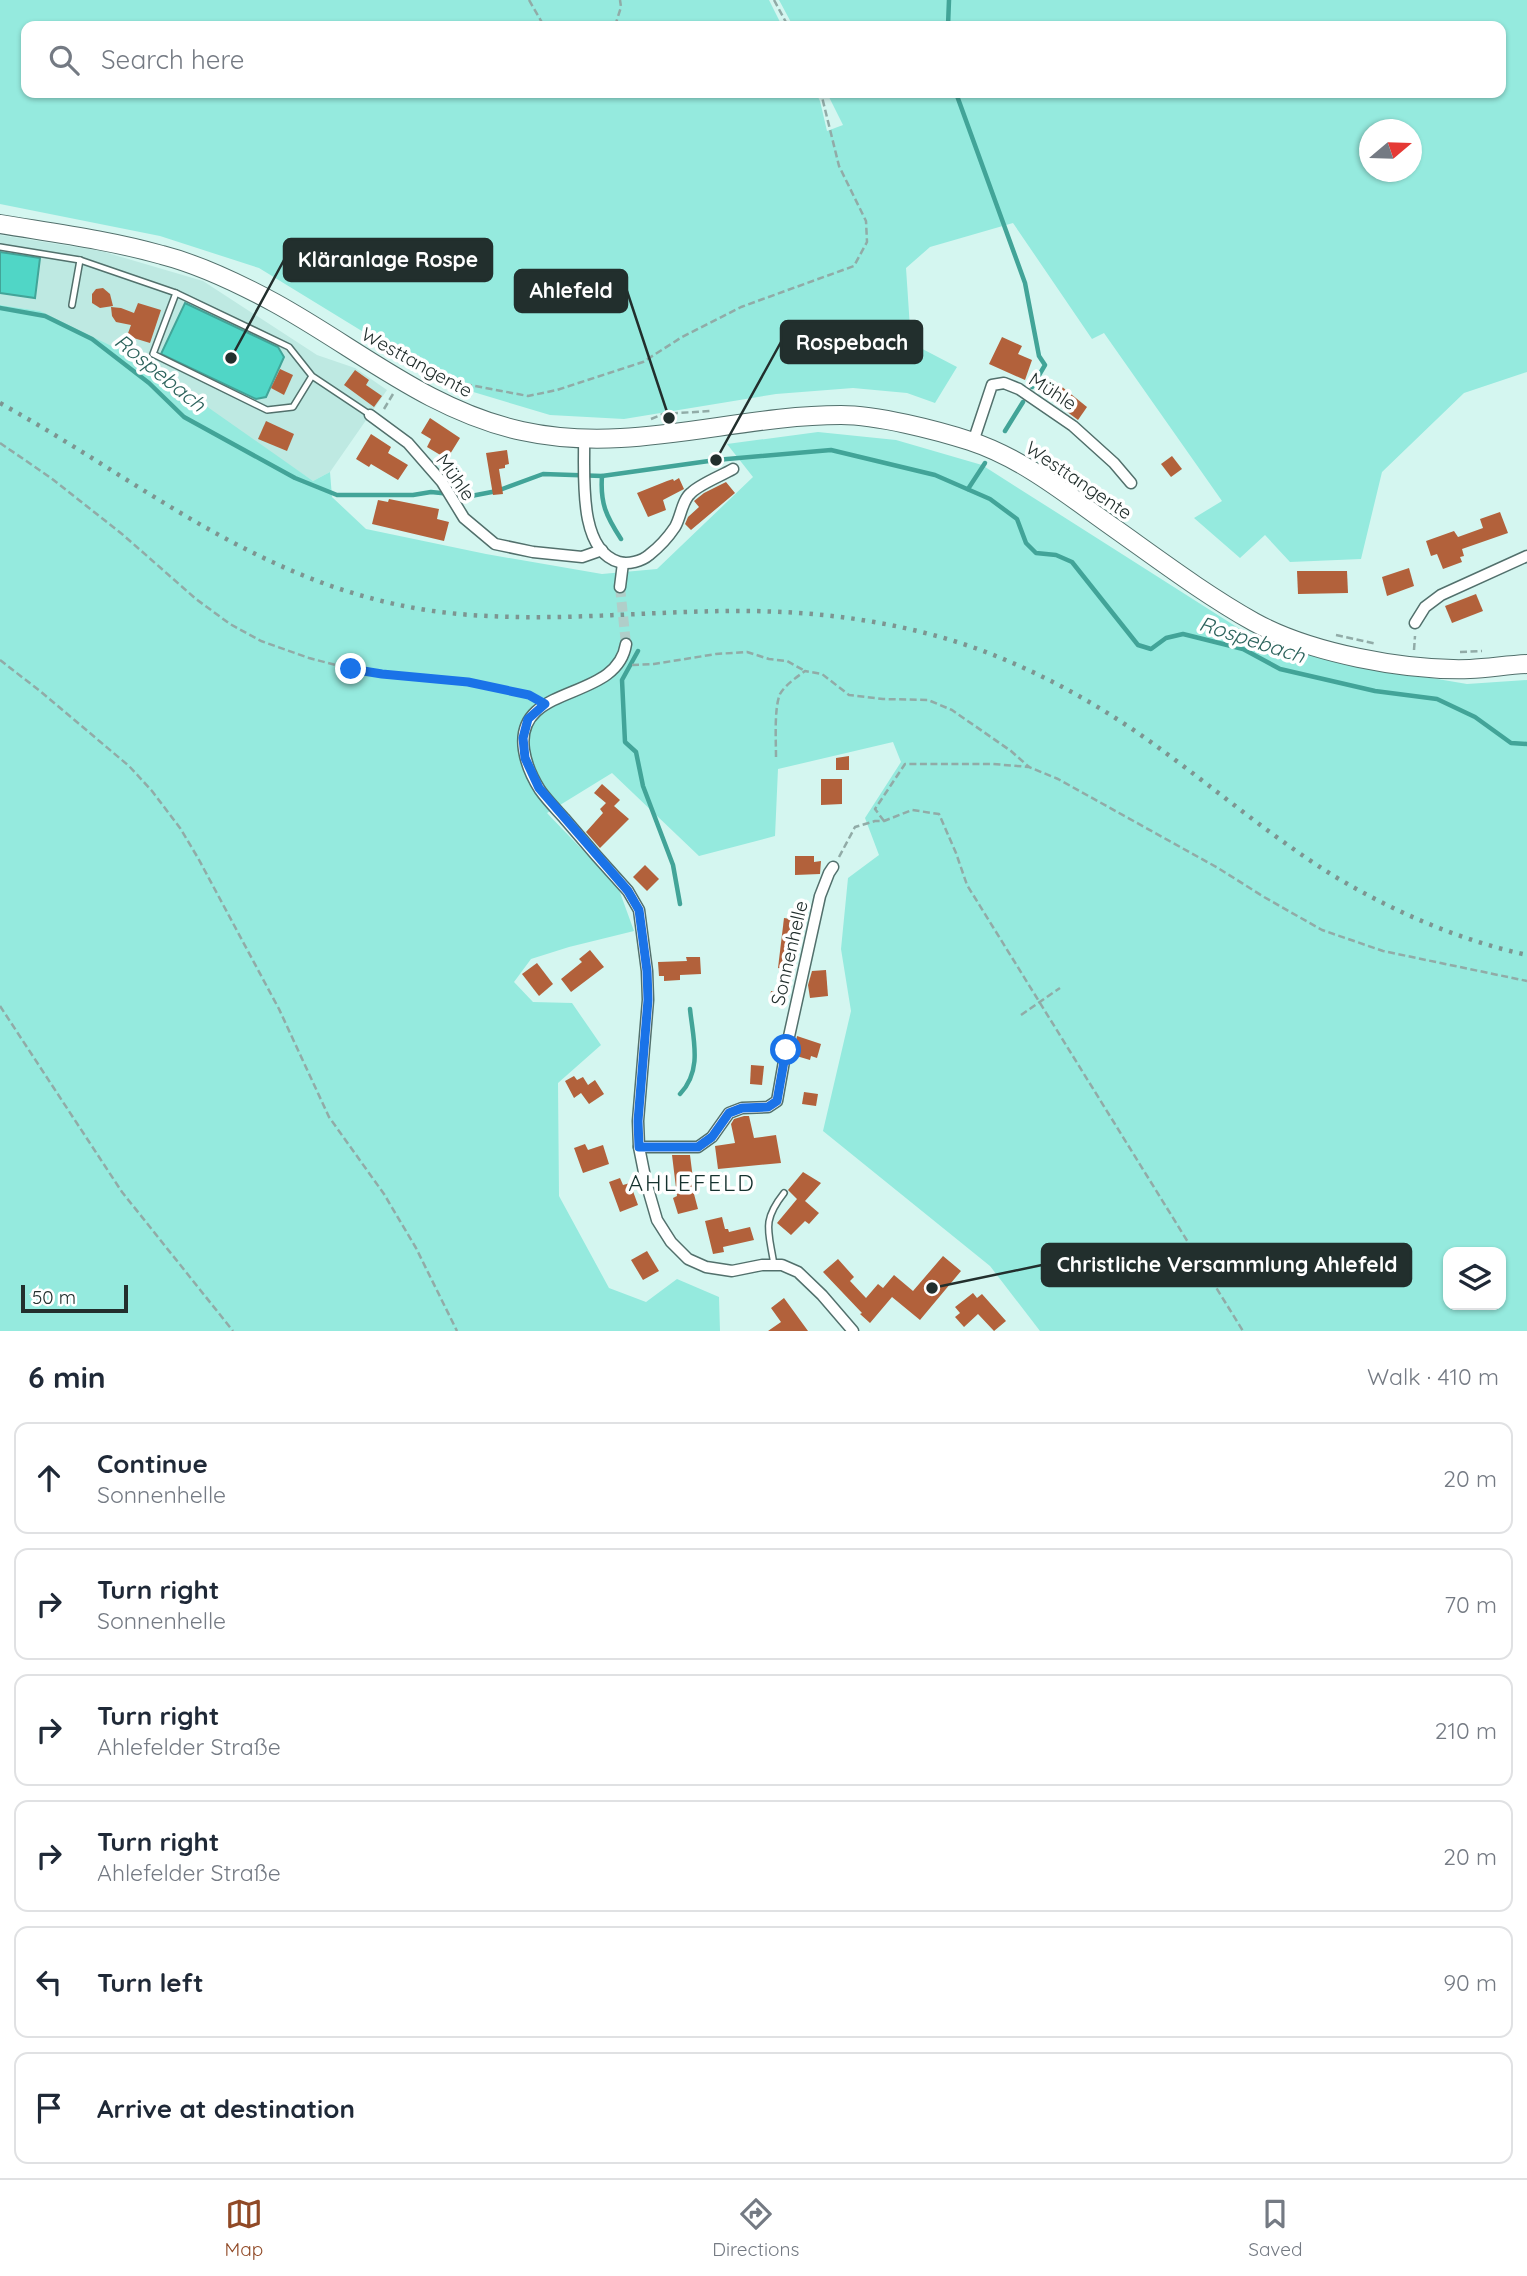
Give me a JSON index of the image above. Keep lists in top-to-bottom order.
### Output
{
  "streets": {
    "main road": ["Westtangente"],
    "street": ["Mühle", "Sonnenhelle"]
  },
  "crossings": [
    ["Westtangente", "Mühle"]
  ],
  "districts": ["AHLEFELD"],
  "water": ["Rospebach"],
  "places": [
    "Kläranlage Rospe",
    "Ahlefeld",
    "Rospebach",
    "Christliche Versammlung Ahlefeld"
  ],
  "scale_bar": "50 m",
  "north": "right",
  "page": {
    "search": "Search here",
    "scale": "50 m",
    "heading": ["6 min", "Walk · 410 m"],
    "list": [
      ["Continue", "Sonnenhelle", "20 m"],
      ["Turn right", "Sonnenhelle", "70 m"],
      ["Turn right", "Ahlefelder Straße", "210 m"],
      ["Turn right", "Ahlefelder Straße", "20 m"],
      ["Turn left", "90 m"],
      "Arrive at destination"
    ],
    "nav": ["Map", "Directions", "Saved"]
  }
}
